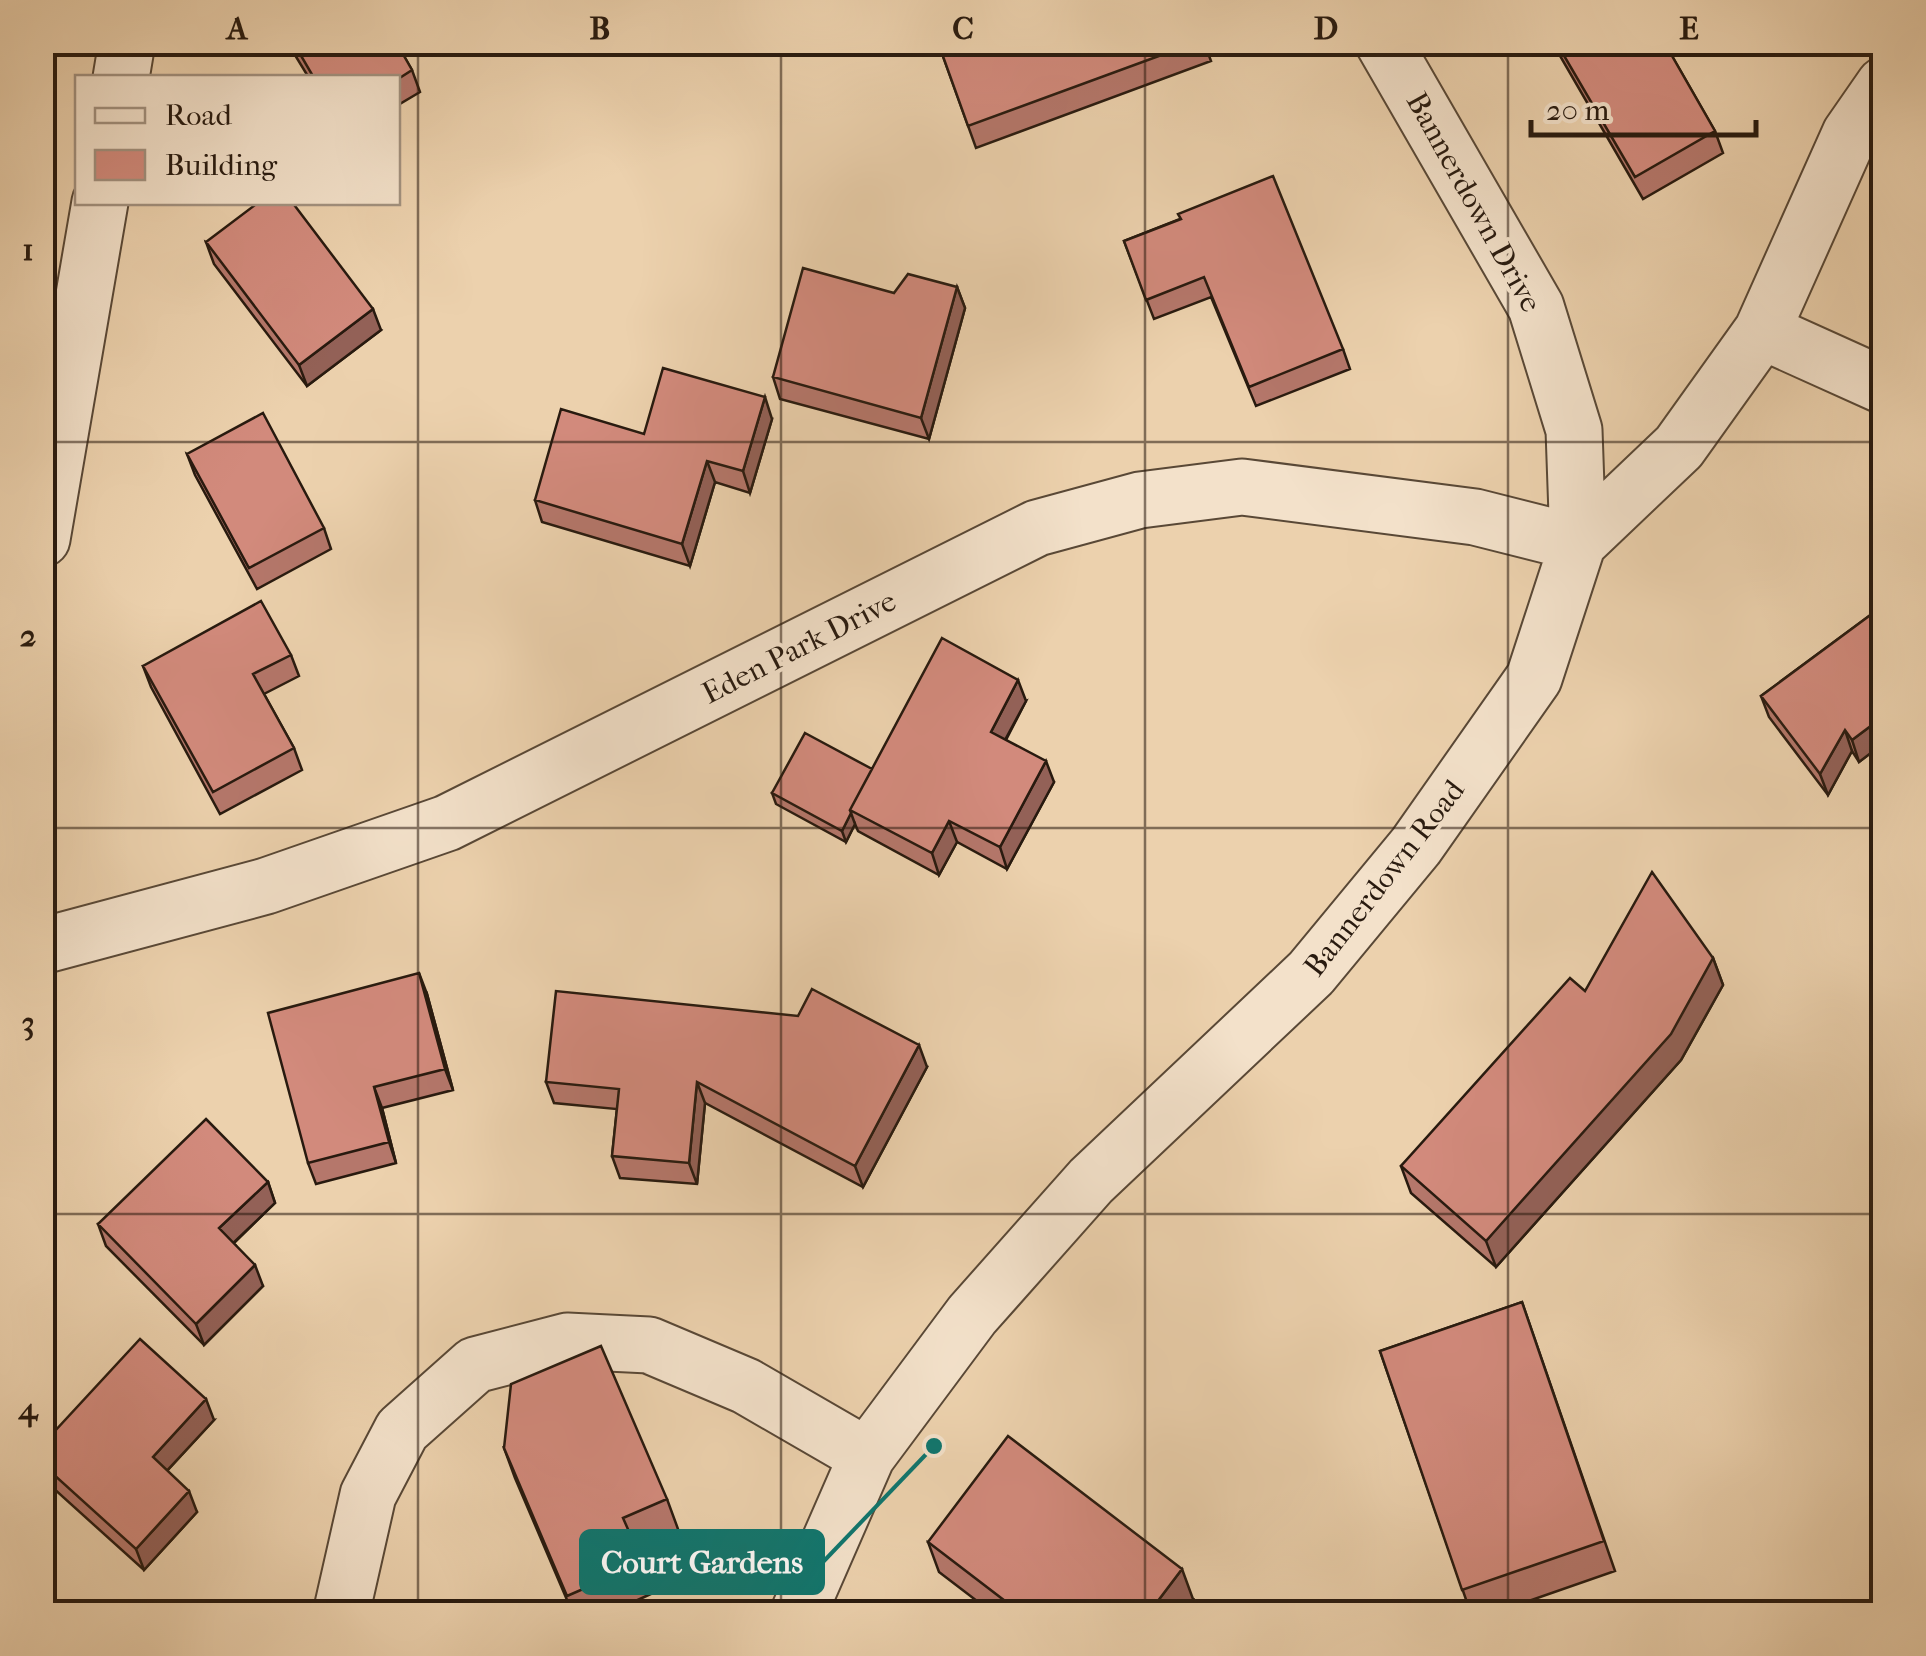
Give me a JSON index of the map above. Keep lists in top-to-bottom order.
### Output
{
  "streets": {
    "street": ["Bannerdown Drive", "Eden Park Drive", "Bannerdown Road"]
  },
  "crossings": [
    ["Bannerdown Drive", "Eden Park Drive"],
    ["Bannerdown Drive", "Bannerdown Road"],
    ["Eden Park Drive", "Bannerdown Road"]
  ],
  "places": ["Court Gardens"],
  "legend": ["Road", "Building"],
  "scale_bar": "20 m",
  "grid": {
    "columns": [
      "A",
      "B",
      "C",
      "D",
      "E"
    ],
    "rows": [
      "1",
      "2",
      "3",
      "4"
    ]
  }
}
